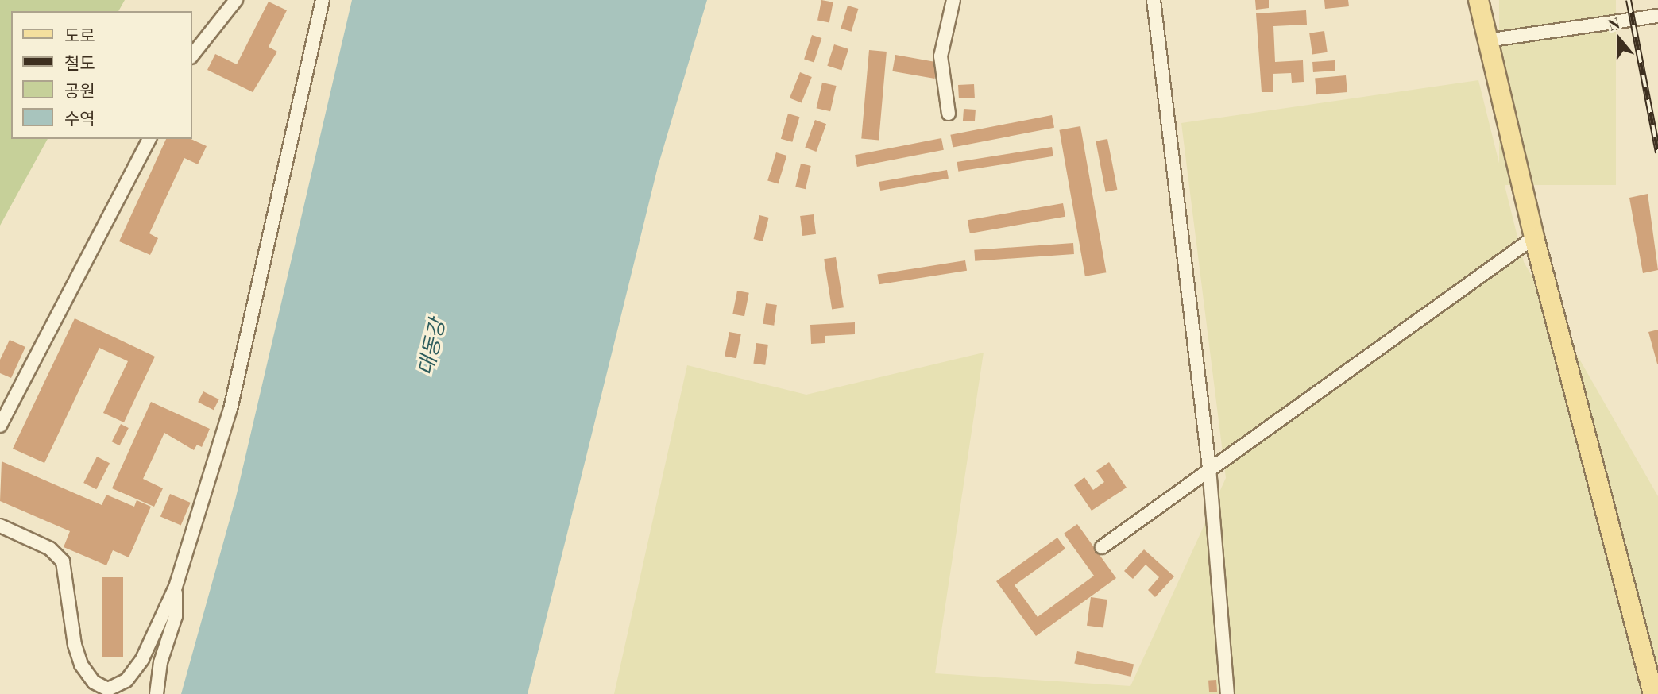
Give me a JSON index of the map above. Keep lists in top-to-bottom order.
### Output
{
  "water": ["대동강"],
  "legend": [
    "도로",
    "철도",
    "공원",
    "수역"
  ],
  "north": "top"
}
